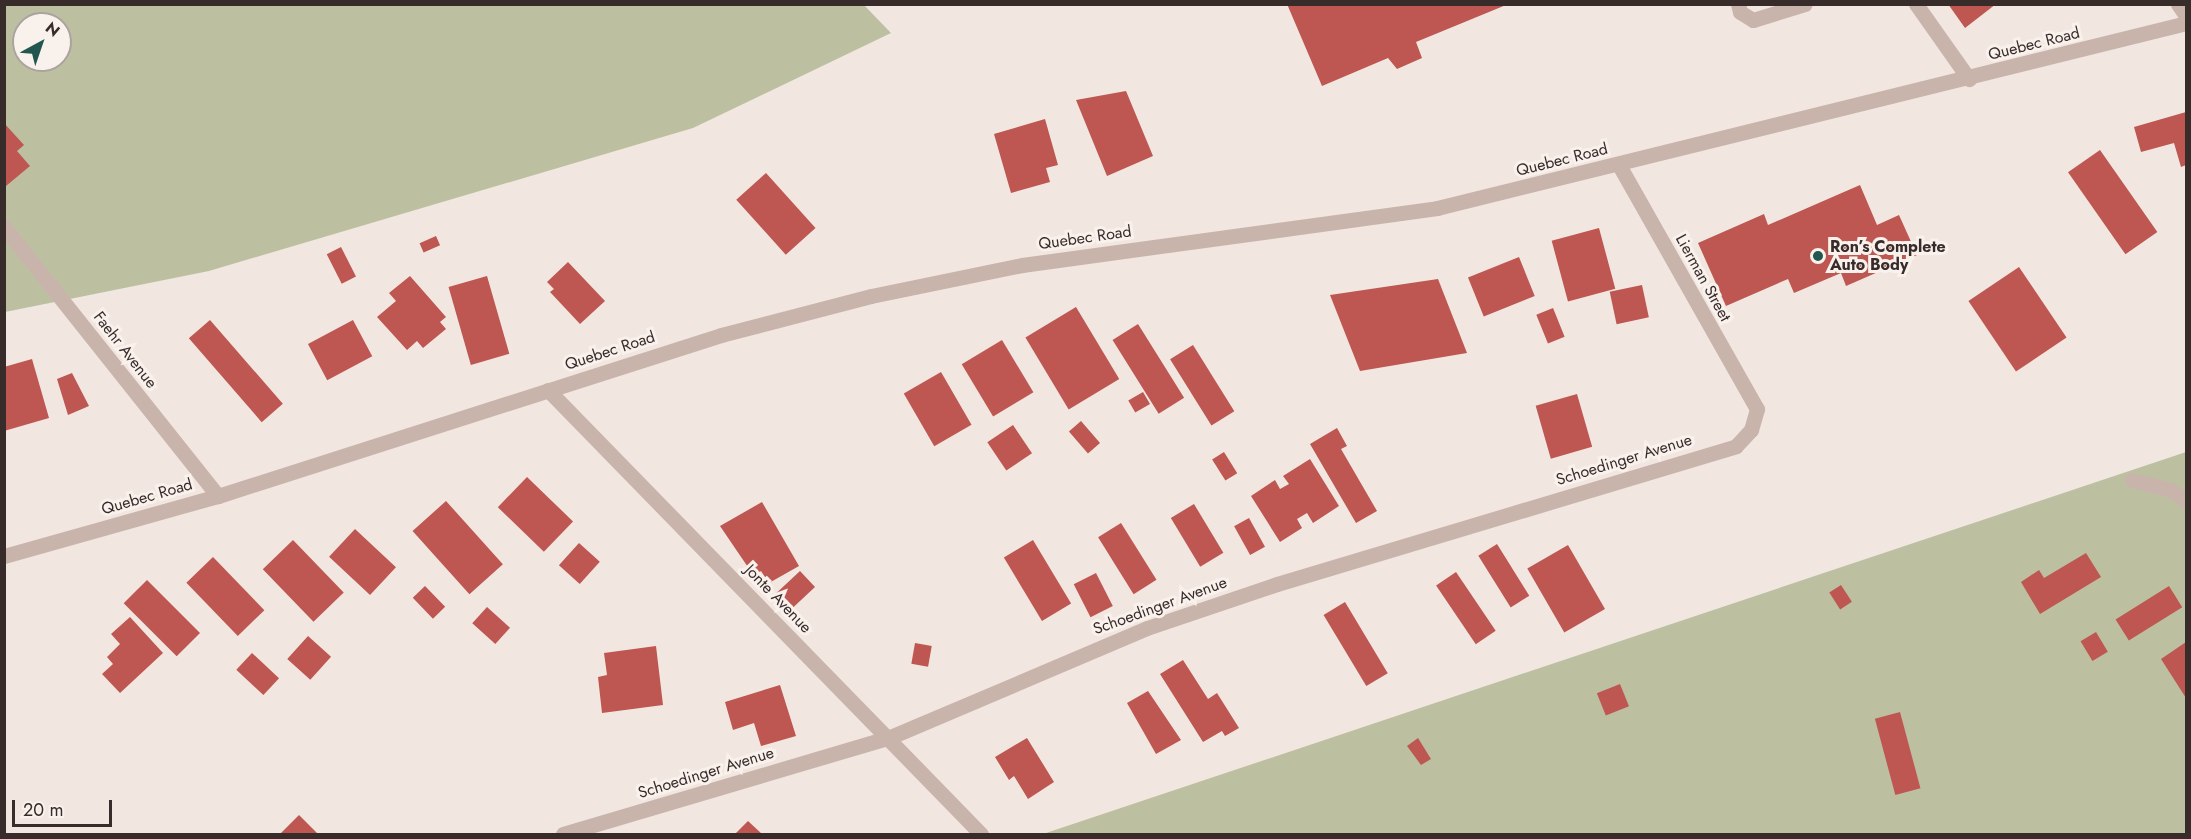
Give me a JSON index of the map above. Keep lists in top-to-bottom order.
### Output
{
  "streets": {
    "street": [
      "Quebec Road",
      "Lierman Street",
      "Faehr Avenue",
      "Schoedinger Avenue",
      "Jonte Avenue"
    ]
  },
  "crossings": [
    ["Quebec Road", "Lierman Street"],
    ["Quebec Road", "Faehr Avenue"],
    ["Quebec Road", "Jonte Avenue"],
    ["Lierman Street", "Schoedinger Avenue"],
    ["Schoedinger Avenue", "Jonte Avenue"]
  ],
  "places": ["Ron’s Complete Auto Body"],
  "scale_bar": "20 m",
  "north": "top right"
}
